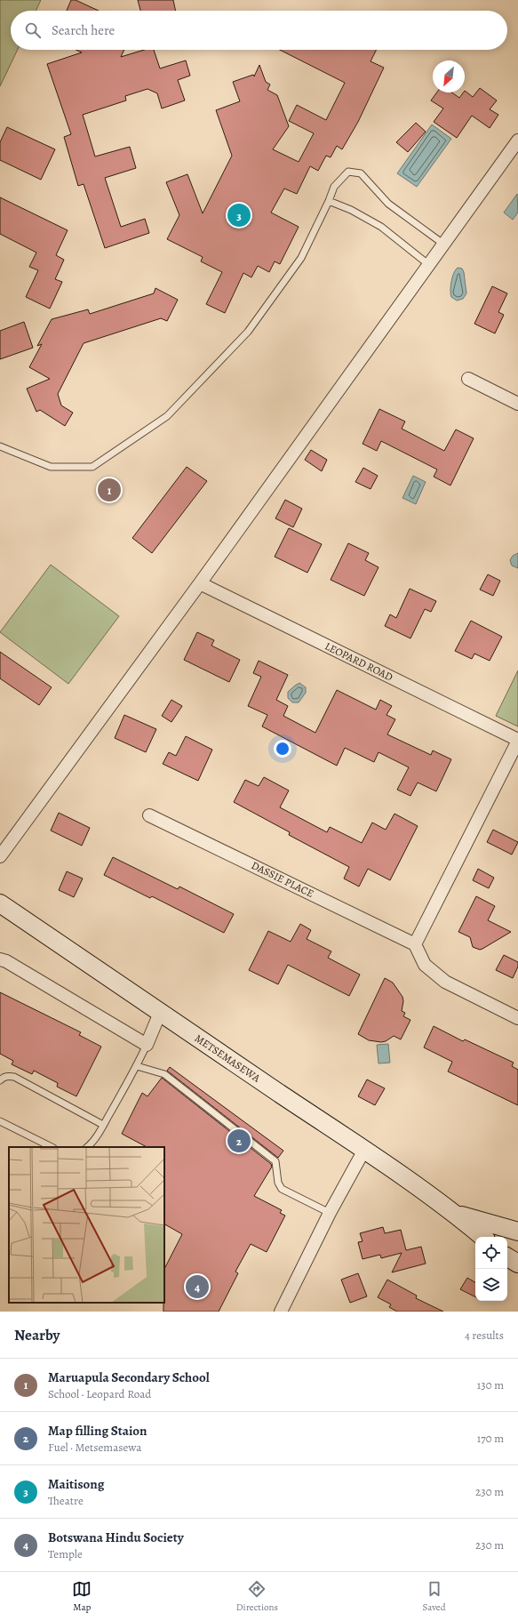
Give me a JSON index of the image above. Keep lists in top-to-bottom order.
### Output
{
  "streets": {
    "street": ["LEOPARD ROAD", "DASSIE PLACE", "METSEMASEWA"]
  },
  "north": "bottom left",
  "page": {
    "search": "Search here",
    "pins": [
      "3",
      "1",
      "2",
      "4"
    ],
    "heading": ["Nearby", "4 results"],
    "list": [
      {
        "mark": "1",
        "name": "Maruapula Secondary School",
        "note": "School · Leopard Road",
        "value": "130 m"
      },
      {
        "mark": "2",
        "name": "Map filling Staion",
        "note": "Fuel · Metsemasewa",
        "value": "170 m"
      },
      {
        "mark": "3",
        "name": "Maitisong",
        "note": "Theatre",
        "value": "230 m"
      },
      {
        "mark": "4",
        "name": "Botswana Hindu Society",
        "note": "Temple",
        "value": "230 m"
      }
    ],
    "nav": ["Map", "Directions", "Saved"]
  }
}
